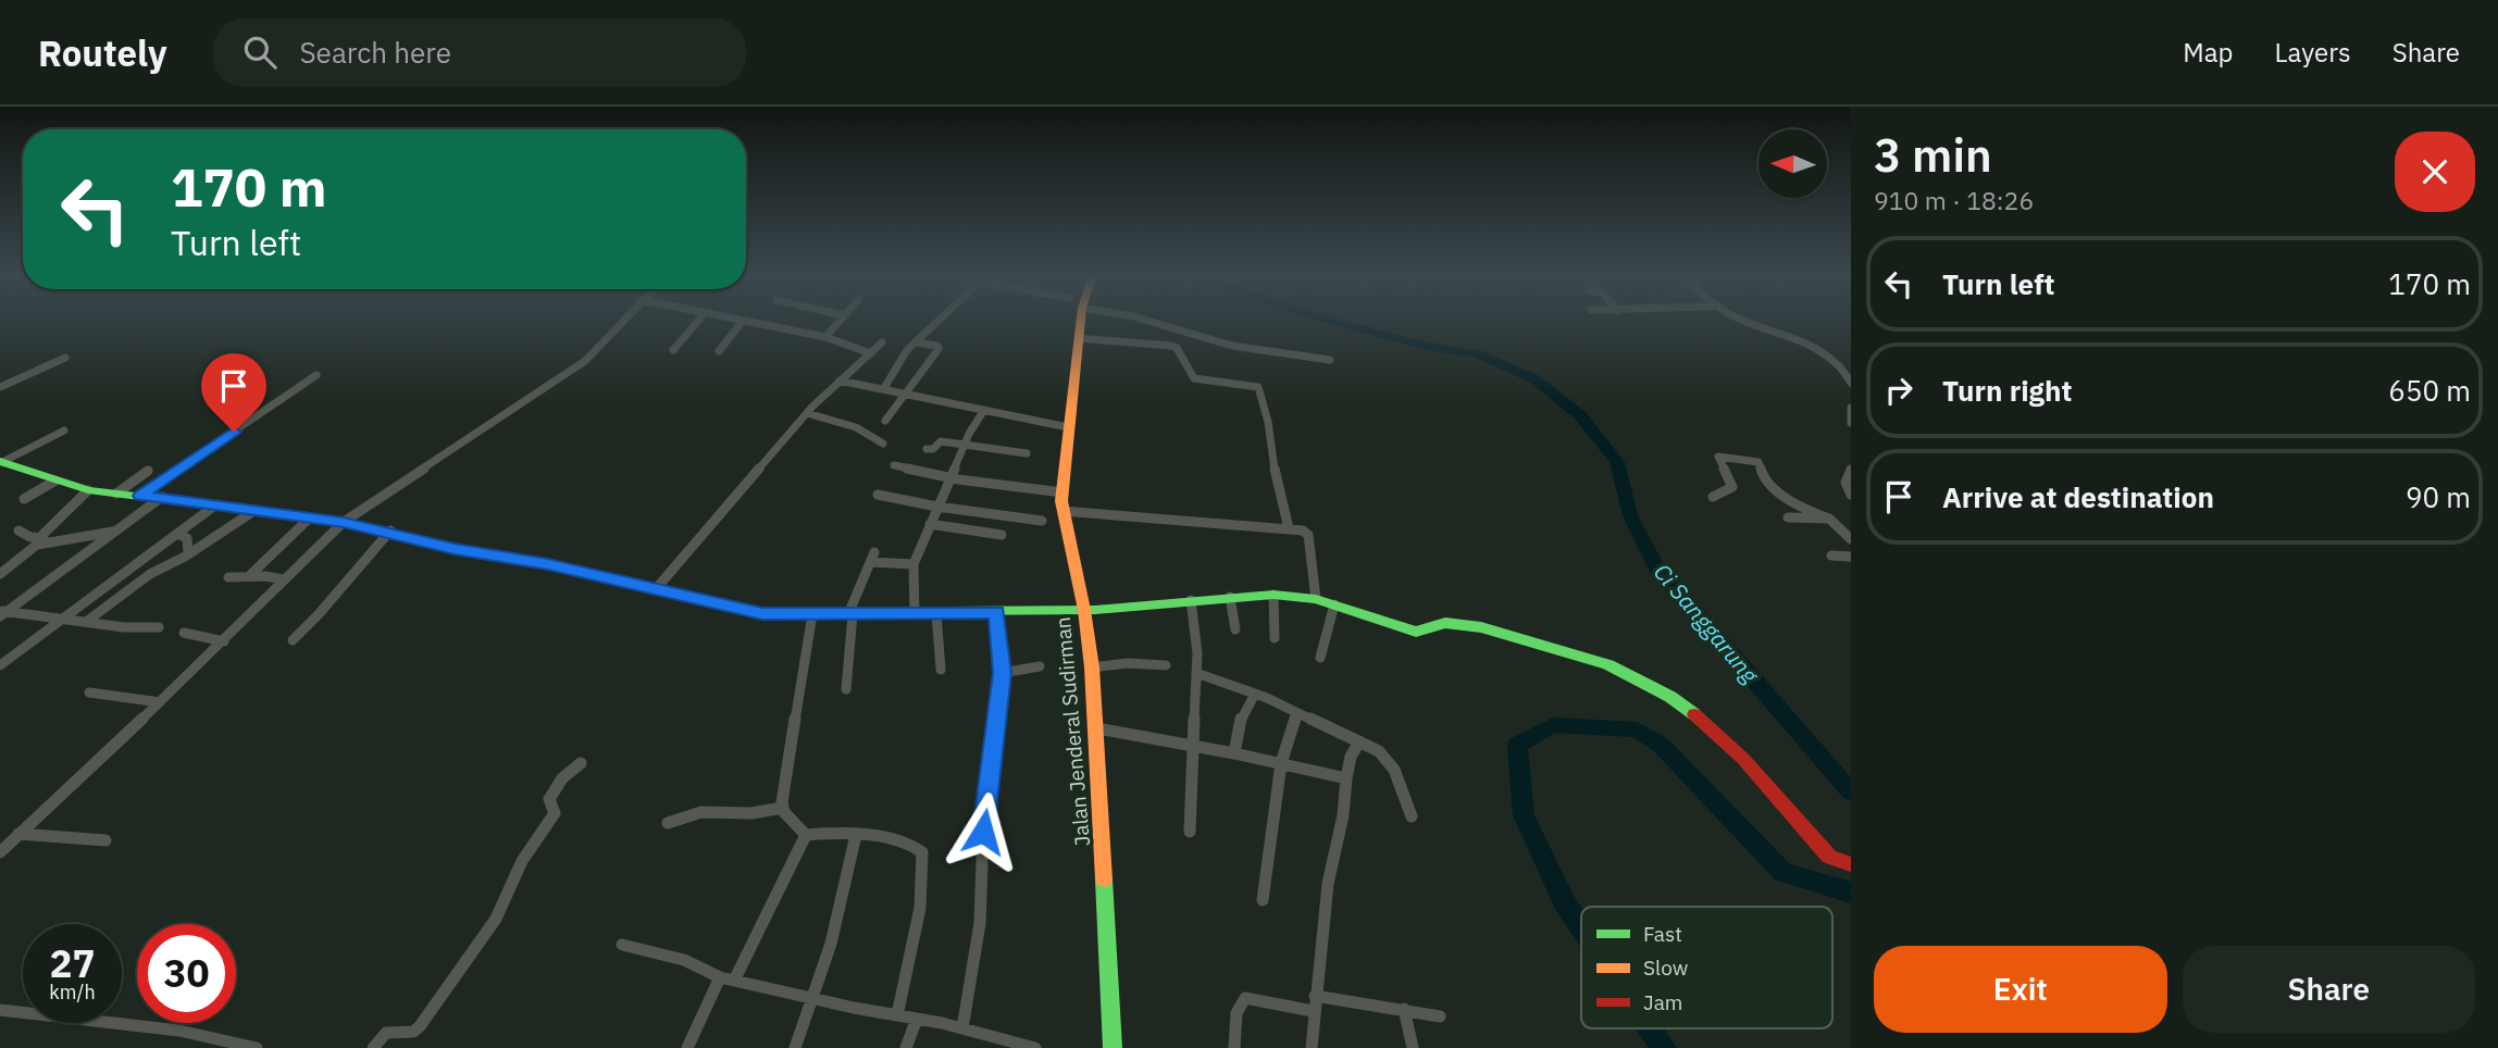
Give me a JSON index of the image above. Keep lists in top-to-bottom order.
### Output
{
  "streets": {
    "street": ["Jalan Jenderal Sudirman"]
  },
  "water": ["Ci Sanggarung"],
  "legend": ["Fast", "Slow", "Jam"],
  "north": "left",
  "page": {
    "header": "Routely",
    "search": "Search here",
    "nav": ["Map", "Layers", "Share"],
    "heading": ["3 min", "910 m · 18:26"],
    "turn": ["170 m", "Turn left"],
    "list": [
      {
        "name": "Turn left",
        "value": "170 m"
      },
      {
        "name": "Turn right",
        "value": "650 m"
      },
      {
        "name": "Arrive at destination",
        "value": "90 m"
      }
    ],
    "speed": "27 km/h",
    "limit": "30",
    "buttons": ["Exit", "Share"]
  }
}
